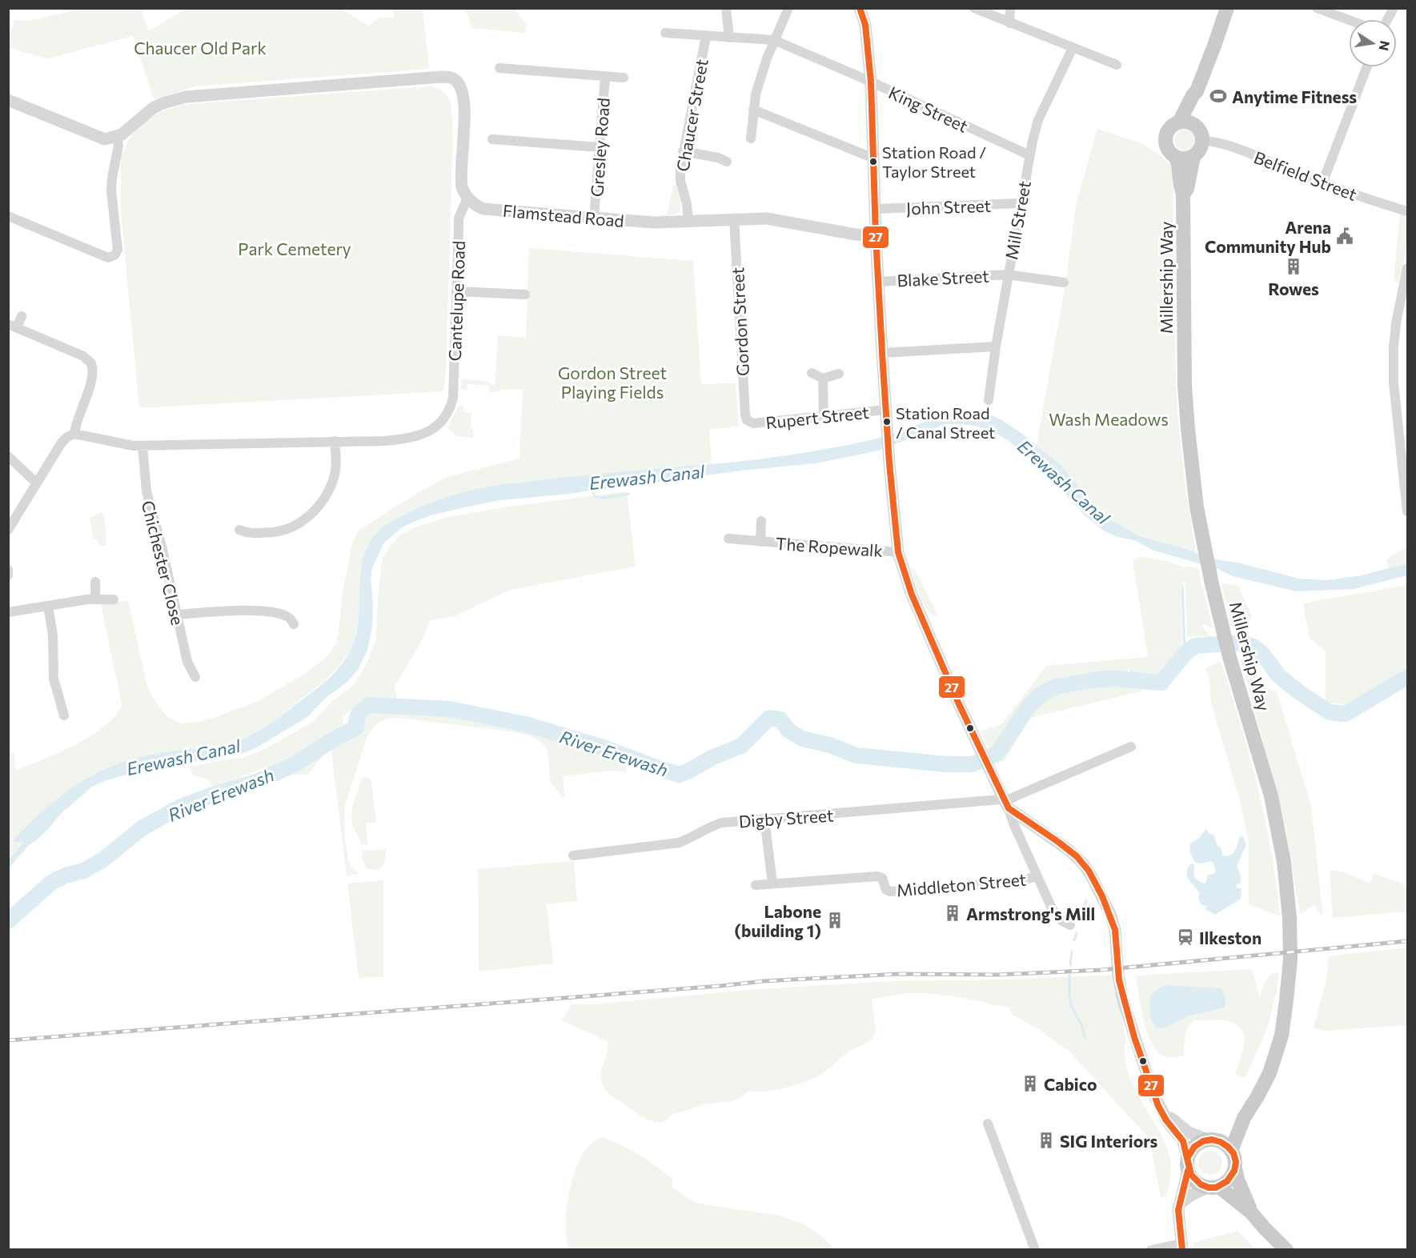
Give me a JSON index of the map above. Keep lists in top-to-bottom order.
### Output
{
  "streets": {
    "main road": ["Millership Way"],
    "street": [
      "King Street",
      "Chaucer Street",
      "Gresley Road",
      "Belfield Street",
      "John Street",
      "Flamstead Road",
      "Mill Street",
      "Blake Street",
      "Cantelupe Road",
      "Gordon Street",
      "Rupert Street",
      "The Ropewalk",
      "Chichester Close",
      "Digby Street",
      "Middleton Street"
    ]
  },
  "crossings": [
    ["King Street", "Mill Street"],
    ["Chaucer Street", "Flamstead Road"],
    ["Gresley Road", "Flamstead Road"],
    ["Belfield Street", "Millership Way"],
    ["John Street", "Mill Street"],
    ["Flamstead Road", "Cantelupe Road"],
    ["Flamstead Road", "Gordon Street"],
    ["Mill Street", "Blake Street"],
    ["Cantelupe Road", "Chichester Close"],
    ["Gordon Street", "Rupert Street"]
  ],
  "water": ["Erewash Canal", "River Erewash"],
  "parks": [
    "Chaucer Old Park",
    "Park Cemetery",
    "Gordon Street Playing Fields",
    "Wash Meadows"
  ],
  "places": {
    "sports": ["Anytime Fitness"],
    "other": ["Station Road / Taylor Street", "Station Road / Canal Street"],
    "public building": ["Arena Community Hub"],
    "building": [
      "Rowes",
      "Armstrong's Mill",
      "Labone (building 1)",
      "Cabico",
      "SIG Interiors"
    ],
    "station": ["Ilkeston"]
  },
  "lines": ["transit line 27"],
  "north": "right"
}
